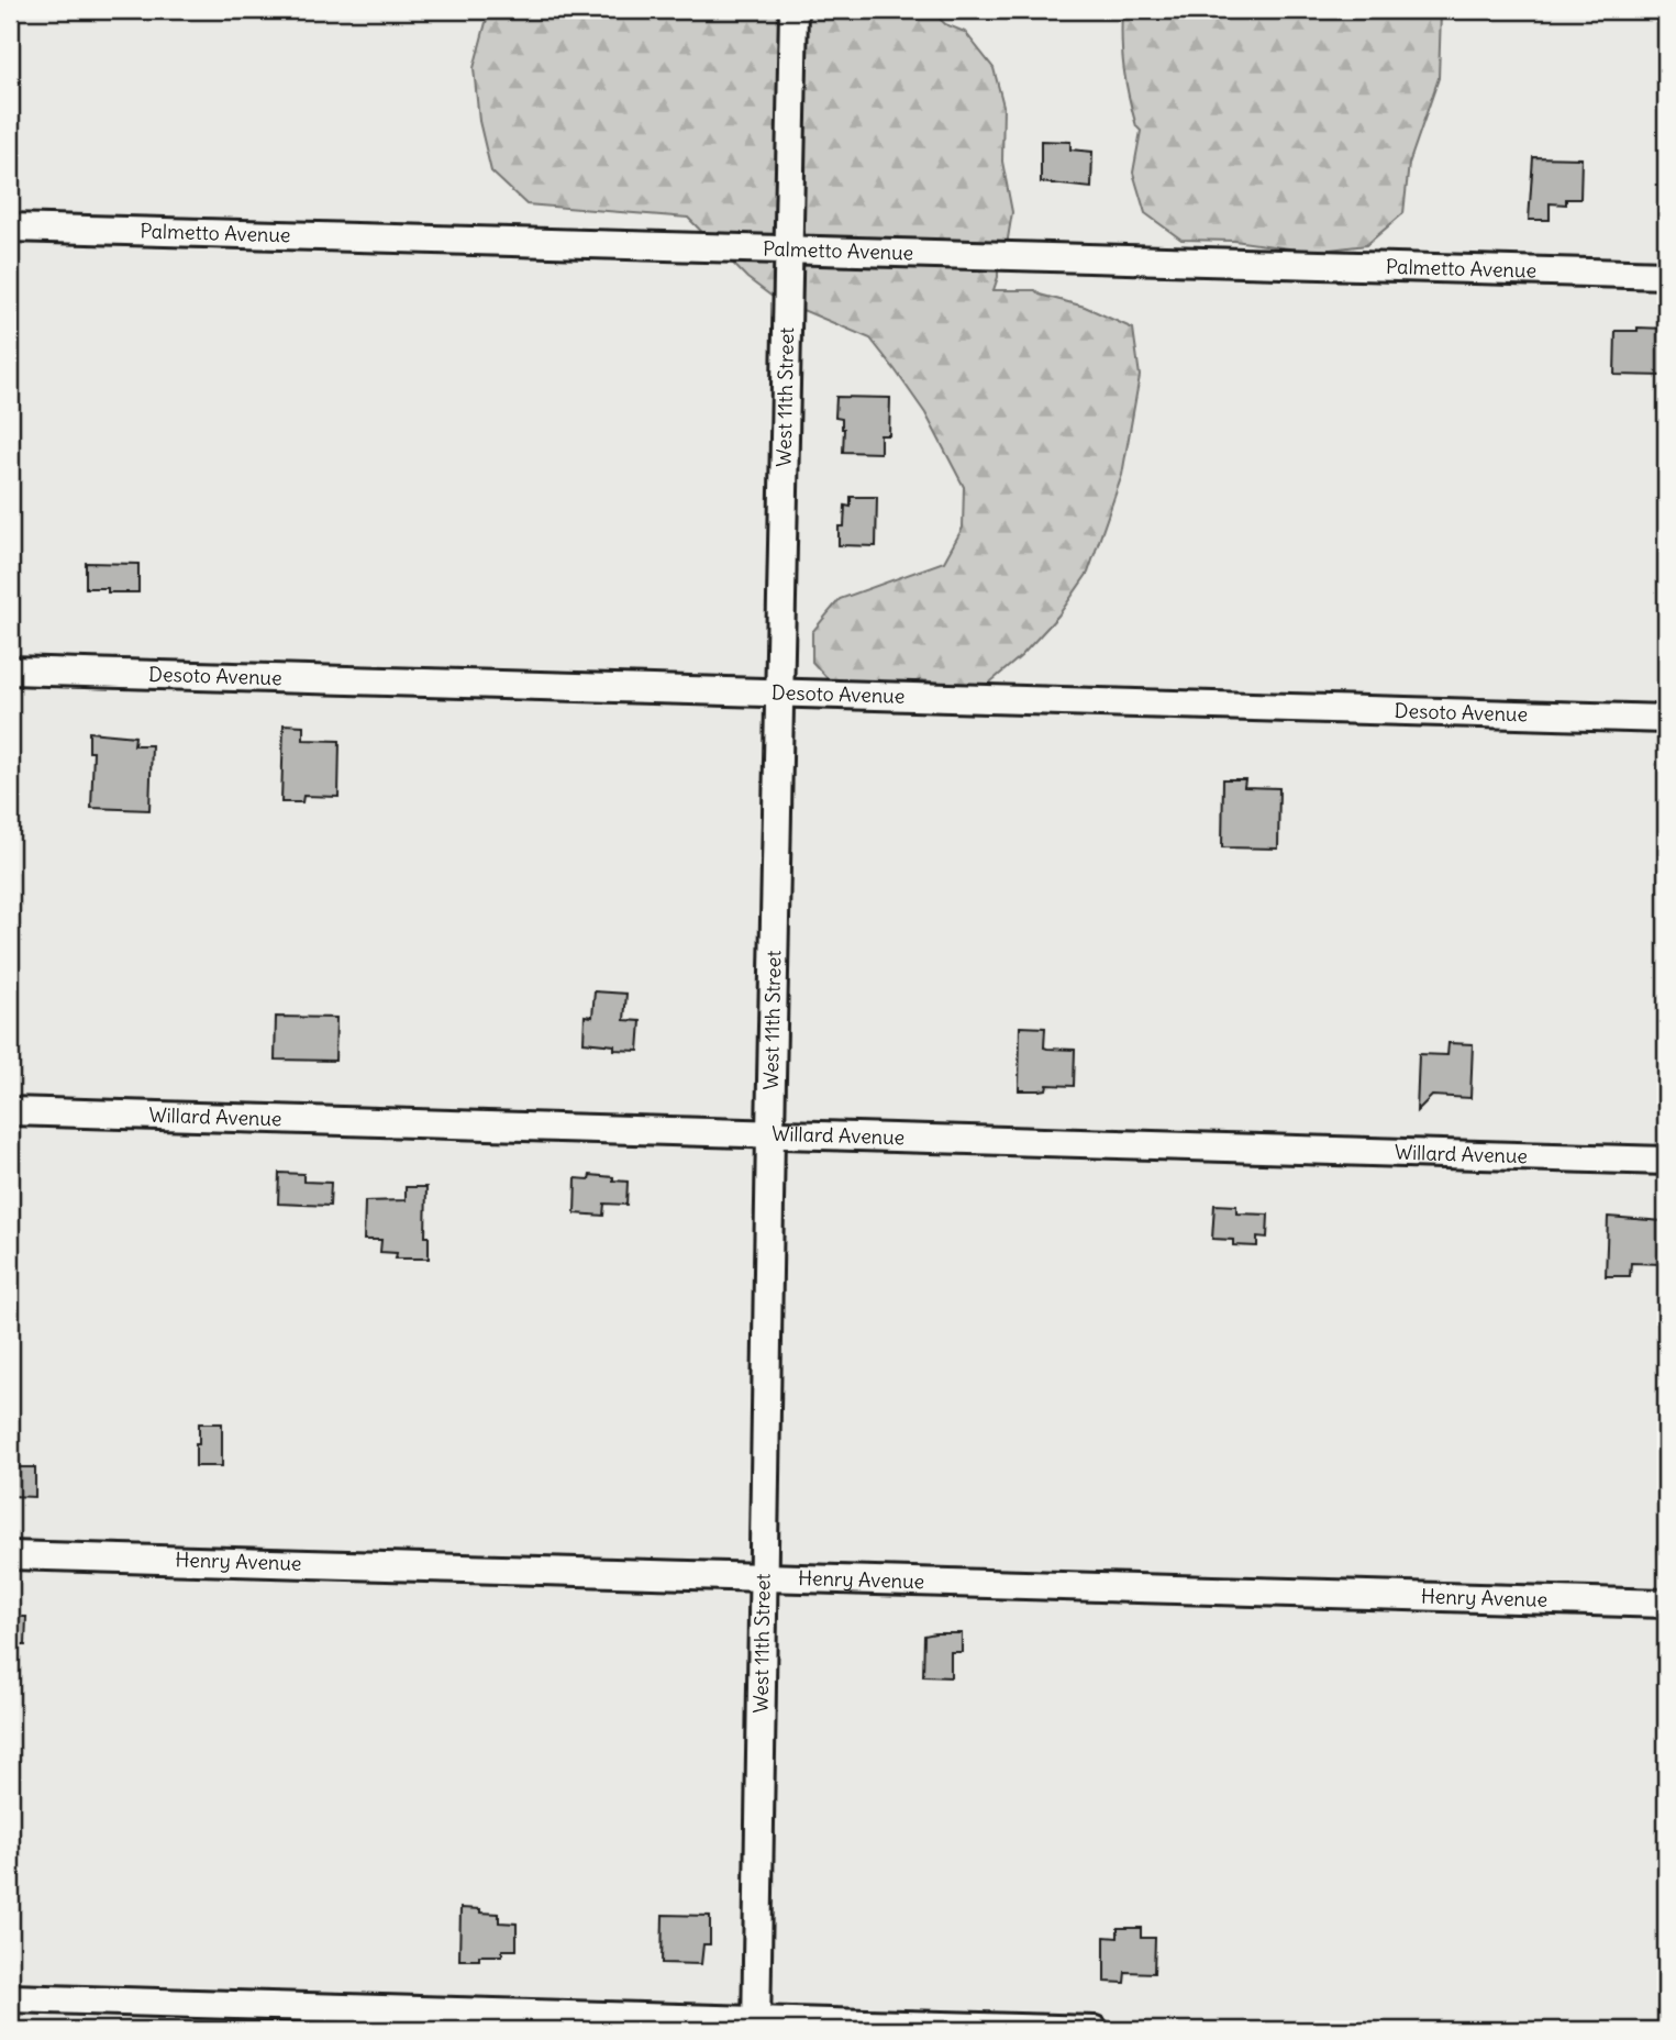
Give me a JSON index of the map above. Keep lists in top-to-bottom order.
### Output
{
  "streets": {
    "street": [
      "Palmetto Avenue",
      "West 11th Street",
      "Desoto Avenue",
      "Willard Avenue",
      "Henry Avenue"
    ]
  },
  "crossings": [
    ["Palmetto Avenue", "West 11th Street"],
    ["West 11th Street", "Desoto Avenue"],
    ["West 11th Street", "Willard Avenue"],
    ["West 11th Street", "Henry Avenue"]
  ]
}
